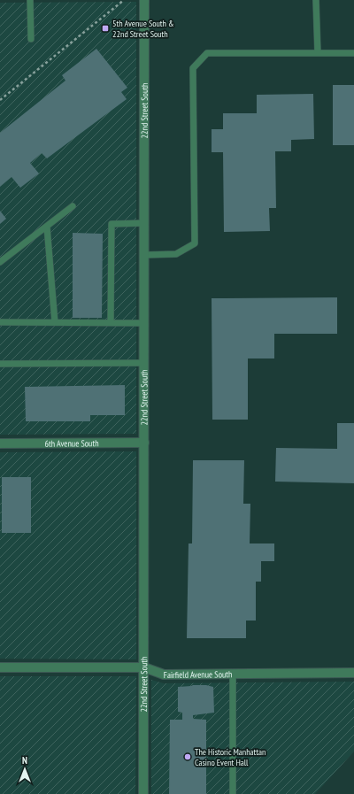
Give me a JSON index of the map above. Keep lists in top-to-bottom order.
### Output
{
  "streets": {
    "street": ["22nd Street South", "6th Avenue South", "Fairfield Avenue South"]
  },
  "crossings": [
    ["22nd Street South", "6th Avenue South"],
    ["22nd Street South", "Fairfield Avenue South"]
  ],
  "places": {
    "transit": ["5th Avenue South & 22nd Street South"],
    "other": ["The Historic Manhattan Casino Event Hall"]
  },
  "north": "top"
}
